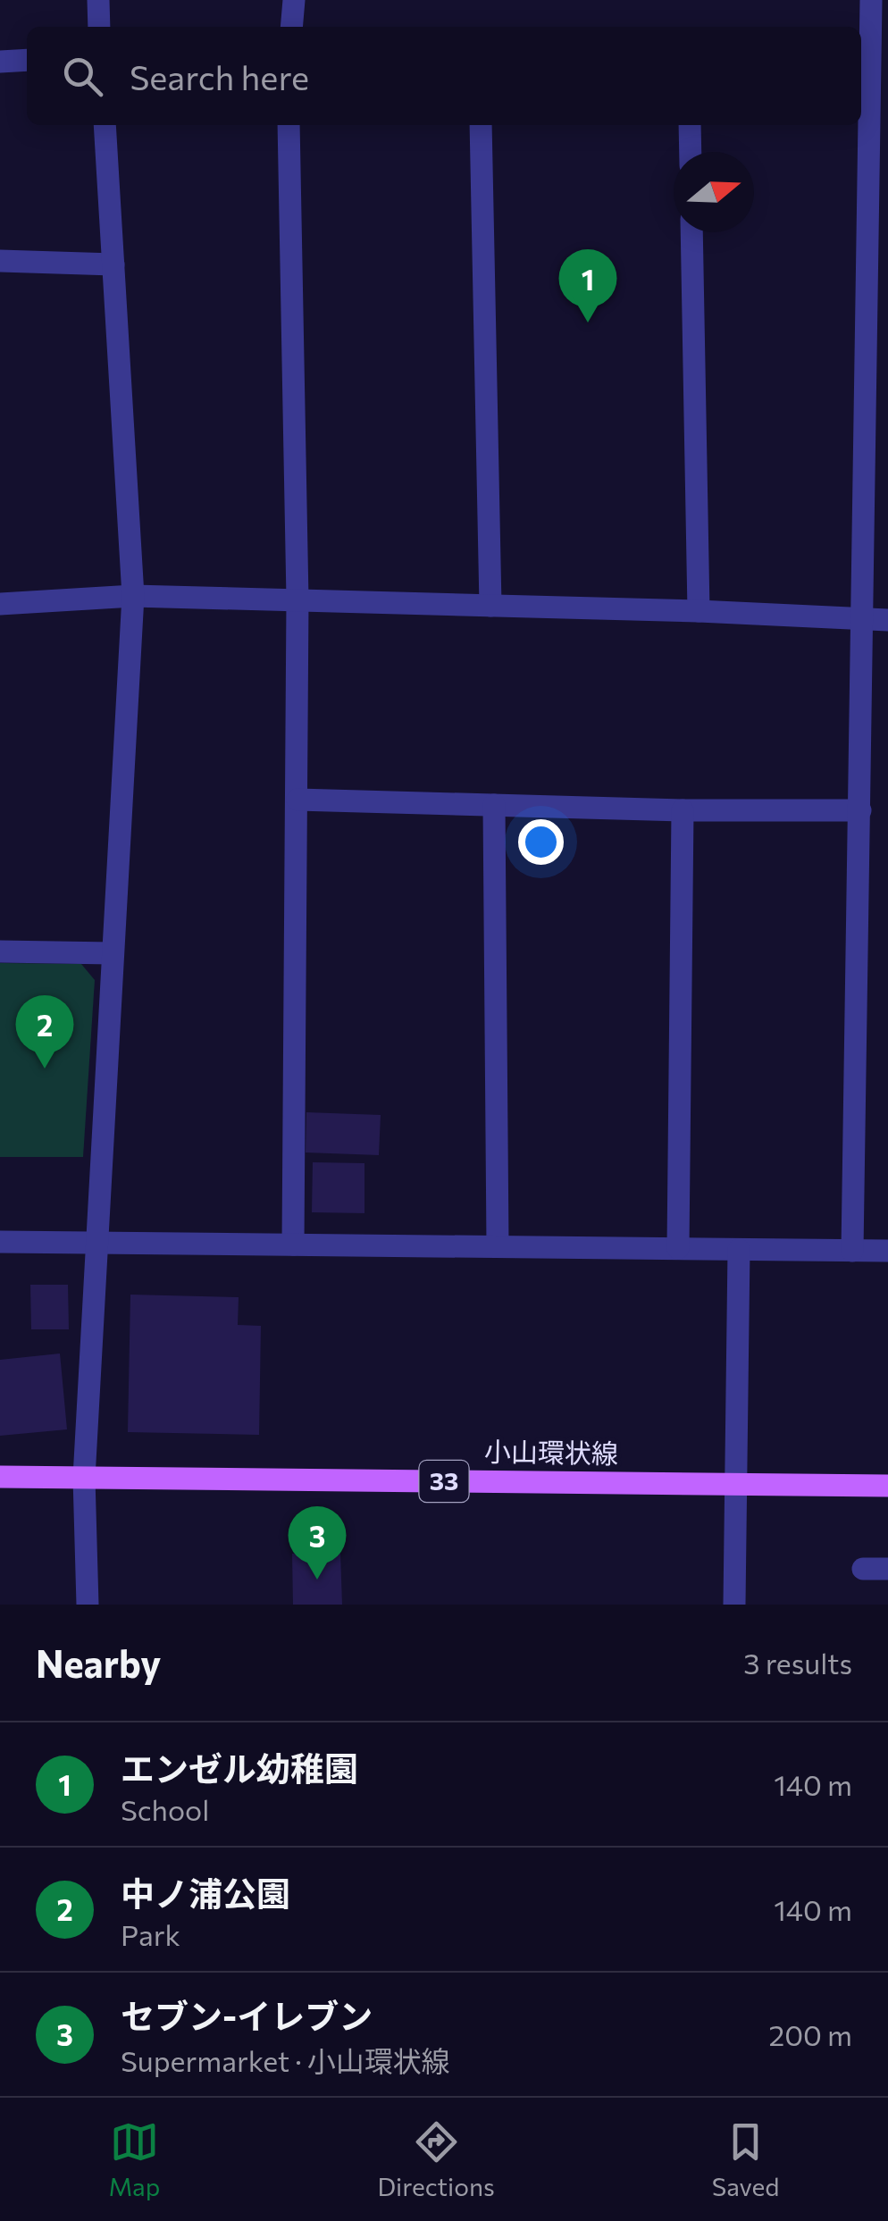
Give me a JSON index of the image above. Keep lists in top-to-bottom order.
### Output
{
  "streets": {
    "main road": ["小山環状線", "33"]
  },
  "north": "right",
  "page": {
    "search": "Search here",
    "pins": ["1", "2", "3"],
    "heading": ["Nearby", "3 results"],
    "list": [
      {
        "mark": "1",
        "name": "エンゼル幼稚園",
        "note": "School",
        "value": "140 m"
      },
      {
        "mark": "2",
        "name": "中ノ浦公園",
        "note": "Park",
        "value": "140 m"
      },
      {
        "mark": "3",
        "name": "セブン-イレブン",
        "note": "Supermarket · 小山環状線",
        "value": "200 m"
      }
    ],
    "nav": ["Map", "Directions", "Saved"]
  }
}
